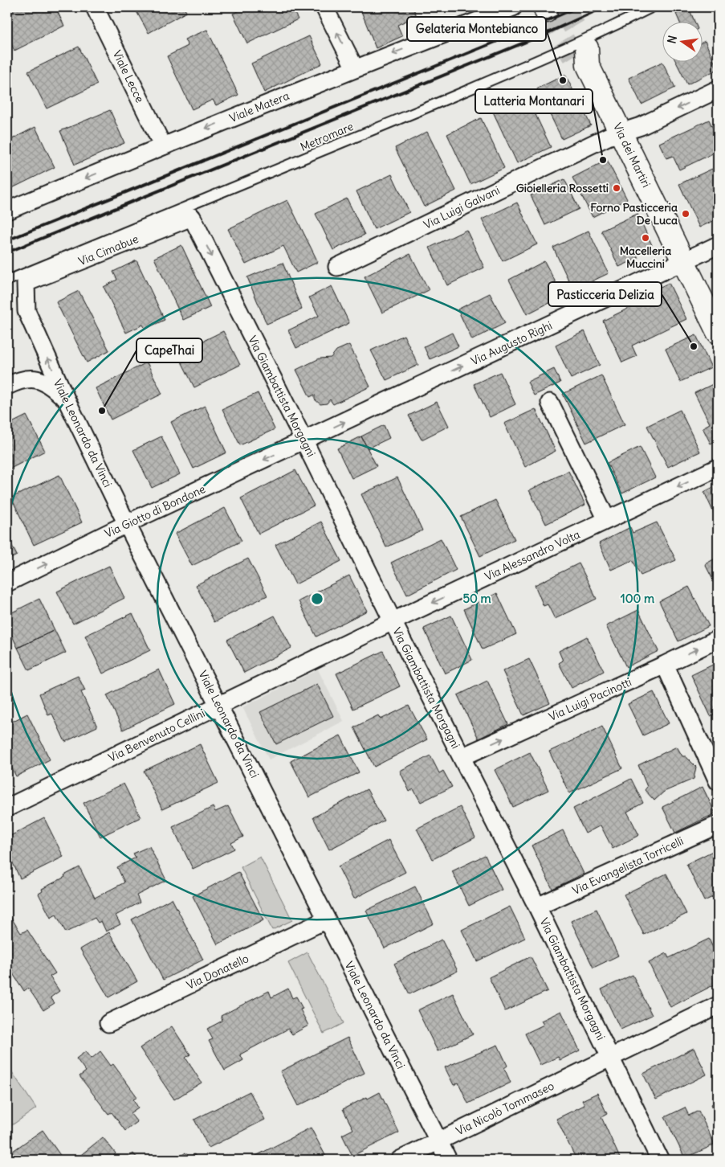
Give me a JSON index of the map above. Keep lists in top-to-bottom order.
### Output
{
  "streets": {
    "street": [
      "Viale Lecce",
      "Viale Matera",
      "Via dei Martiri",
      "Via Luigi Galvani",
      "Via Cimabue",
      "Via Augusto Righi",
      "Via Giambattista Morgagni",
      "Viale Leonardo da Vinci",
      "Via Giotto di Bondone",
      "Via Alessandro Volta",
      "Via Luigi Pacinotti",
      "Via Benvenuto Cellini",
      "Via Evangelista Torricelli",
      "Via Donatello",
      "Via Nicolò Tommaseo"
    ],
    "lane": ["Metromare"]
  },
  "crossings": [
    ["Viale Lecce", "Viale Matera"],
    ["Via dei Martiri", "Via Luigi Galvani"],
    ["Via dei Martiri", "Via Augusto Righi"],
    ["Via Cimabue", "Via Giambattista Morgagni"],
    ["Via Cimabue", "Viale Leonardo da Vinci"],
    ["Via Augusto Righi", "Via Giambattista Morgagni"],
    ["Via Augusto Righi", "Via Giotto di Bondone"],
    ["Via Giambattista Morgagni", "Via Giotto di Bondone"],
    ["Via Giambattista Morgagni", "Via Alessandro Volta"],
    ["Via Giambattista Morgagni", "Via Luigi Pacinotti"],
    ["Via Giambattista Morgagni", "Via Benvenuto Cellini"],
    ["Via Giambattista Morgagni", "Via Evangelista Torricelli"],
    ["Via Giambattista Morgagni", "Via Nicolò Tommaseo"],
    ["Viale Leonardo da Vinci", "Via Giotto di Bondone"],
    ["Viale Leonardo da Vinci", "Via Benvenuto Cellini"],
    ["Viale Leonardo da Vinci", "Via Donatello"],
    ["Viale Leonardo da Vinci", "Via Nicolò Tommaseo"],
    ["Via Alessandro Volta", "Via Benvenuto Cellini"]
  ],
  "one_way": [
    "Viale Matera",
    "Via Augusto Righi",
    "Via Alessandro Volta",
    "Via Luigi Pacinotti"
  ],
  "places": [
    "Gelateria Montebianco",
    "Latteria Montanari",
    "Gioielleria Rossetti",
    "Forno Pasticceria De Luca",
    "Macelleria Muccini",
    "Pasticceria Delizia",
    "CapeThai"
  ],
  "north": "left",
  "rings": ["50 m", "100 m"]
}
